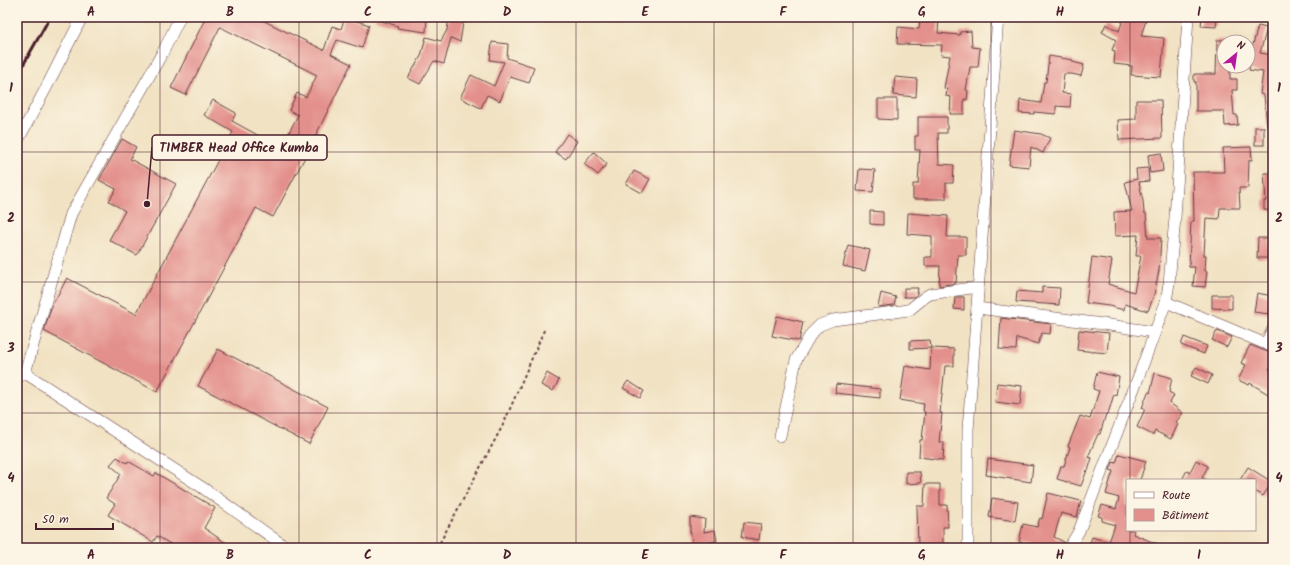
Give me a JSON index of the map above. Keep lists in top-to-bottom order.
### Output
{
  "places": ["TIMBER Head Office Kumba"],
  "legend": ["Route", "Bâtiment"],
  "scale_bar": "50 m",
  "north": "top right",
  "grid": {
    "columns": [
      "A",
      "B",
      "C",
      "D",
      "E",
      "F",
      "G",
      "H",
      "I"
    ],
    "rows": [
      "1",
      "2",
      "3",
      "4"
    ]
  }
}
